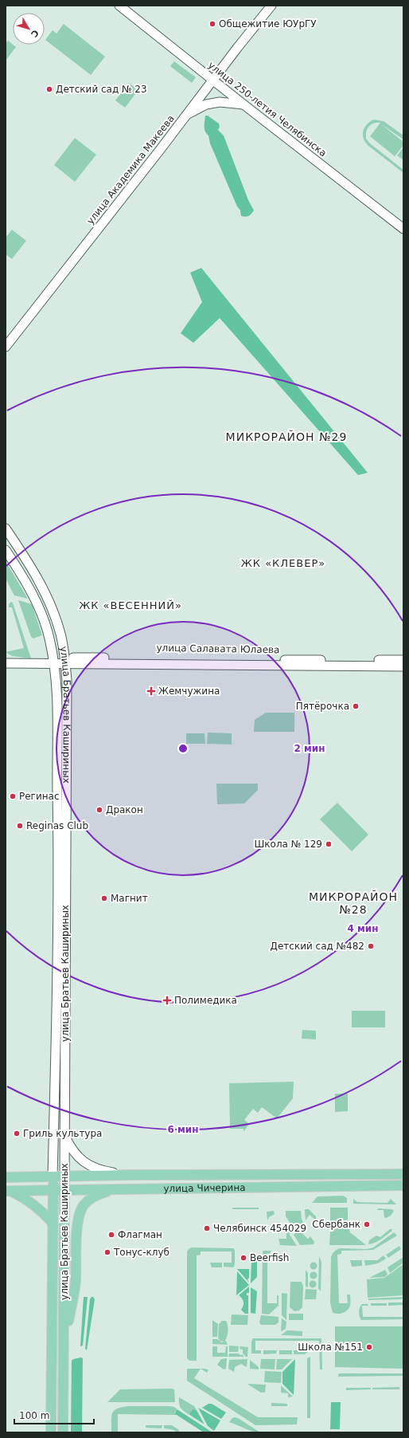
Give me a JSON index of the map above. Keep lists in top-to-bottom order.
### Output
{
  "streets": {
    "main road": [
      "улица 250-летия Челябинска",
      "улица Академика Макеева",
      "улица Салавата Юлаева",
      "улица Братьев Кашириных",
      "улица Чичерина"
    ]
  },
  "crossings": [
    ["улица 250-летия Челябинска", "улица Академика Макеева"],
    ["улица Салавата Юлаева", "улица Братьев Кашириных"],
    ["улица Братьев Кашириных", "улица Чичерина"]
  ],
  "districts": [
    "МИКРОРАЙОН №29",
    "ЖК «КЛЕВЕР»",
    "ЖК «ВЕСЕННИЙ»",
    "МИКРОРАЙОН №28"
  ],
  "places": {
    "other": [
      "Общежитие ЮУрГУ",
      "Детский сад № 23",
      "Пятёрочка",
      "Регинас",
      "Дракон",
      "Reginas Club",
      "Школа № 129",
      "Магнит",
      "Детский сад №482",
      "Гриль культура",
      "Сбербанк",
      "Челябинск 454029",
      "Флагман",
      "Тонус-клуб",
      "Beerfish",
      "Школа №151"
    ],
    "health": ["Жемчужина", "Полимедика"]
  },
  "scale_bar": "100 m",
  "north": "bottom right",
  "rings": ["2 мин", "4 мин", "6 мин"]
}
